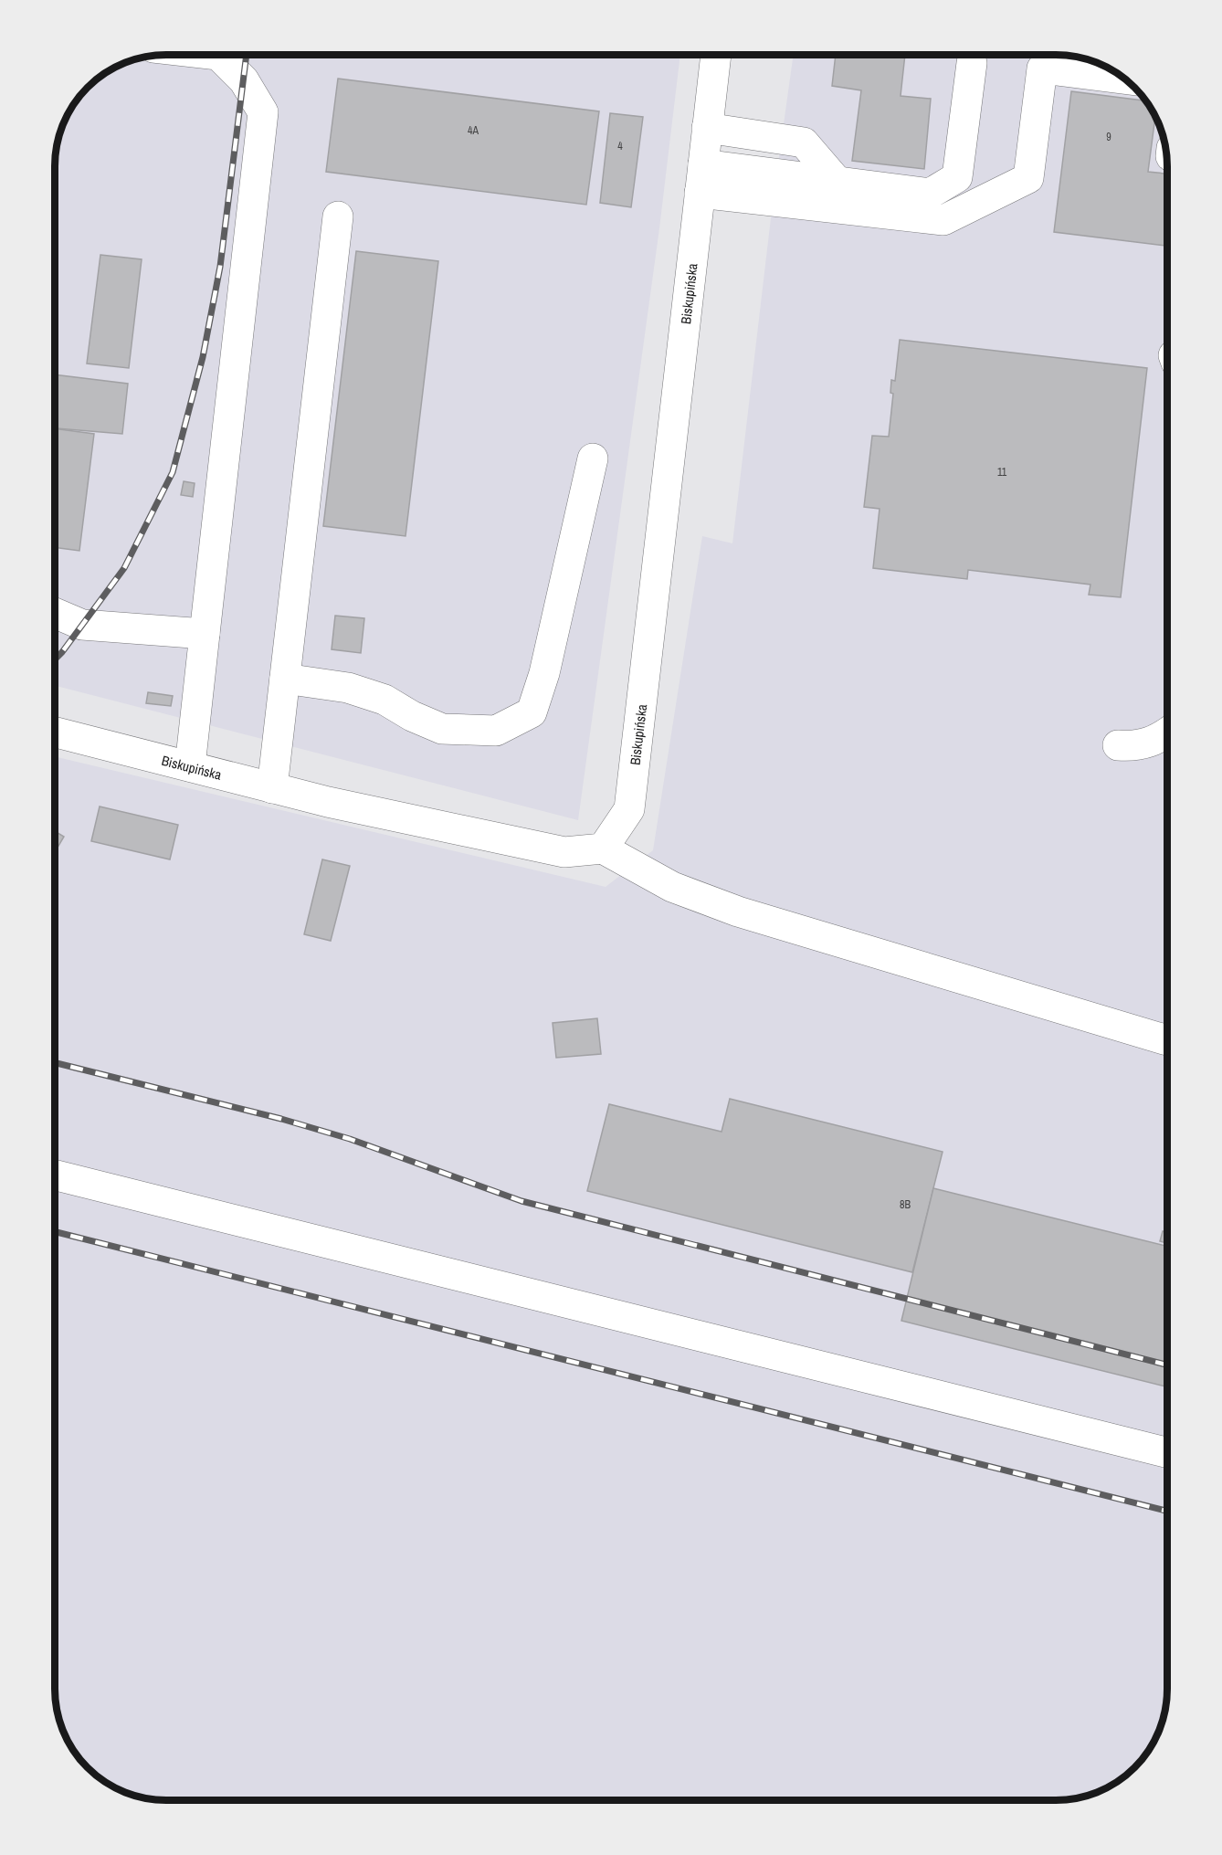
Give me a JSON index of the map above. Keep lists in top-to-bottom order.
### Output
{
  "streets": {
    "street": ["Biskupińska"]
  },
  "house_numbers": [
    "4A",
    "9",
    "4",
    "11",
    "8B"
  ]
}
